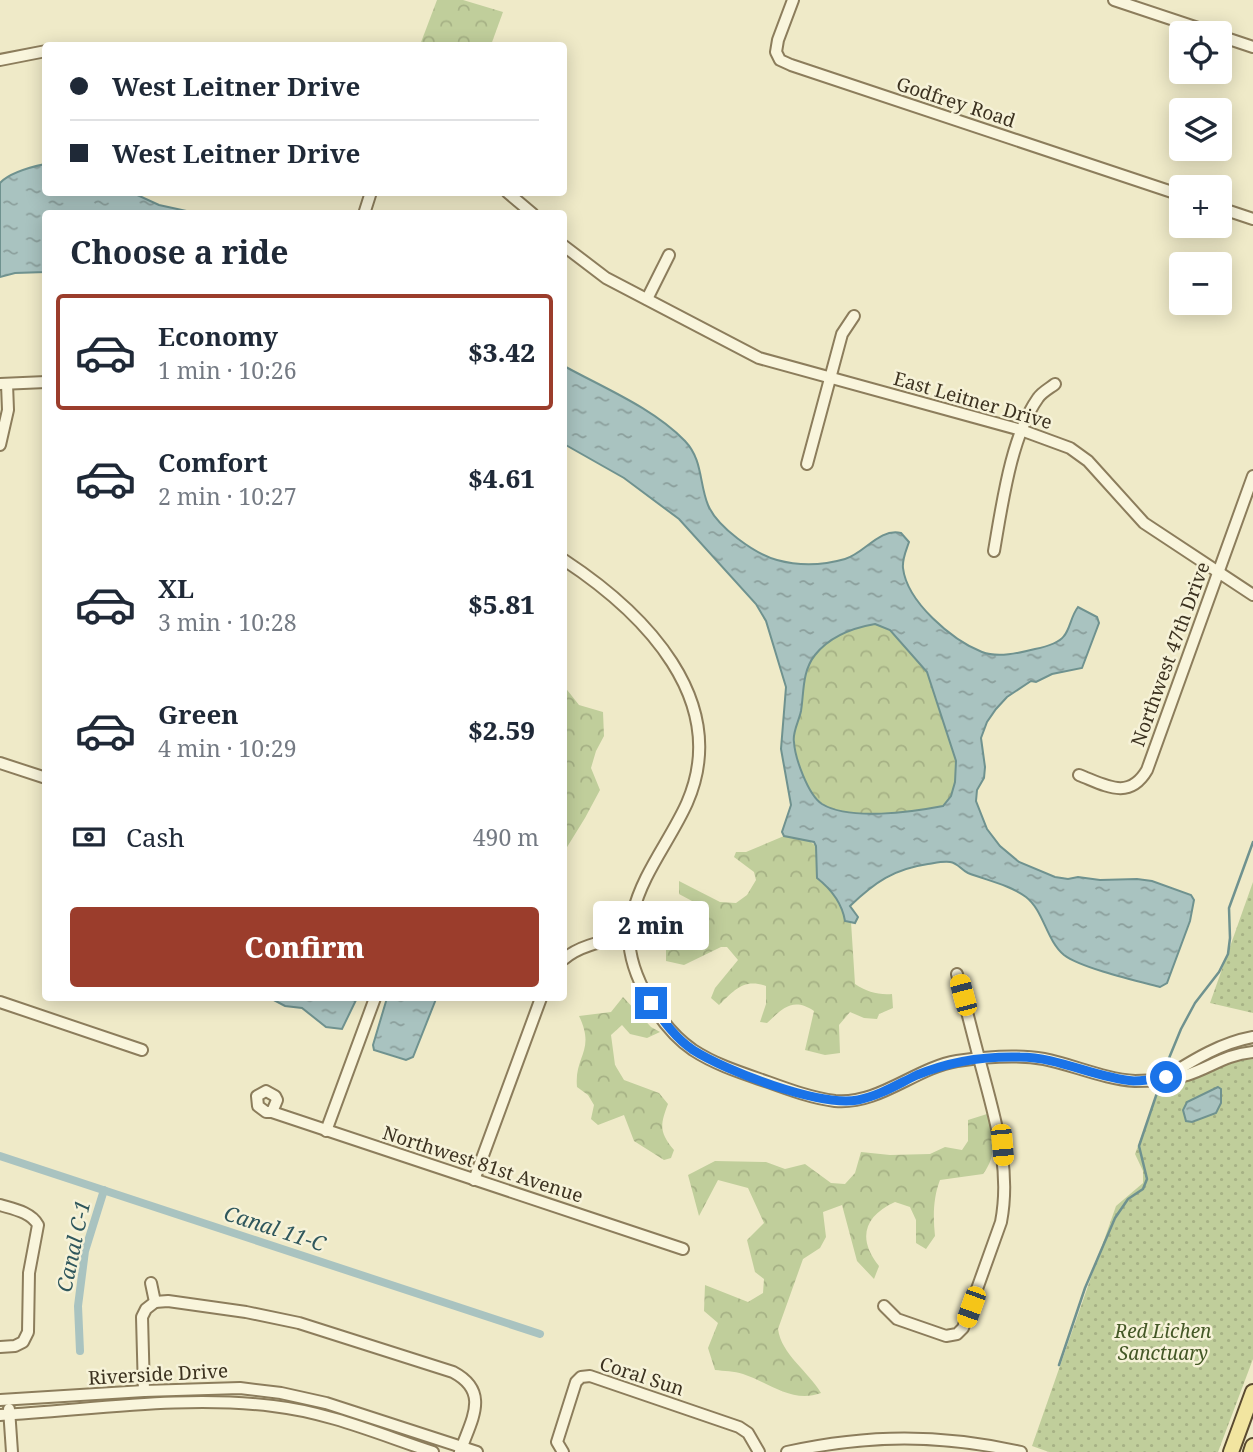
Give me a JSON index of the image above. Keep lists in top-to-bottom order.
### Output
{
  "streets": {
    "street": [
      "Godfrey Road",
      "East Leitner Drive",
      "Northwest 47th Drive",
      "Northwest 81st Avenue",
      "Riverside Drive",
      "Coral Sun"
    ]
  },
  "crossings": [
    ["East Leitner Drive", "Northwest 47th Drive"]
  ],
  "water": ["Canal 11-C", "Canal C-1"],
  "parks": ["Red Lichen Sanctuary"],
  "page": {
    "map_buttons": ["+", "−"],
    "banner": ["West Leitner Drive", "West Leitner Drive"],
    "heading": "Choose a ride",
    "list": [
      {
        "name": "Economy",
        "note": "1 min · 10:26",
        "value": "$3.42"
      },
      {
        "name": "Comfort",
        "note": "2 min · 10:27",
        "value": "$4.61"
      },
      {
        "name": "XL",
        "note": "3 min · 10:28",
        "value": "$5.81"
      },
      {
        "name": "Green",
        "note": "4 min · 10:29",
        "value": "$2.59"
      }
    ],
    "pay": ["Cash", "490 m"],
    "buttons": "Confirm",
    "bubble": "2 min"
  }
}
